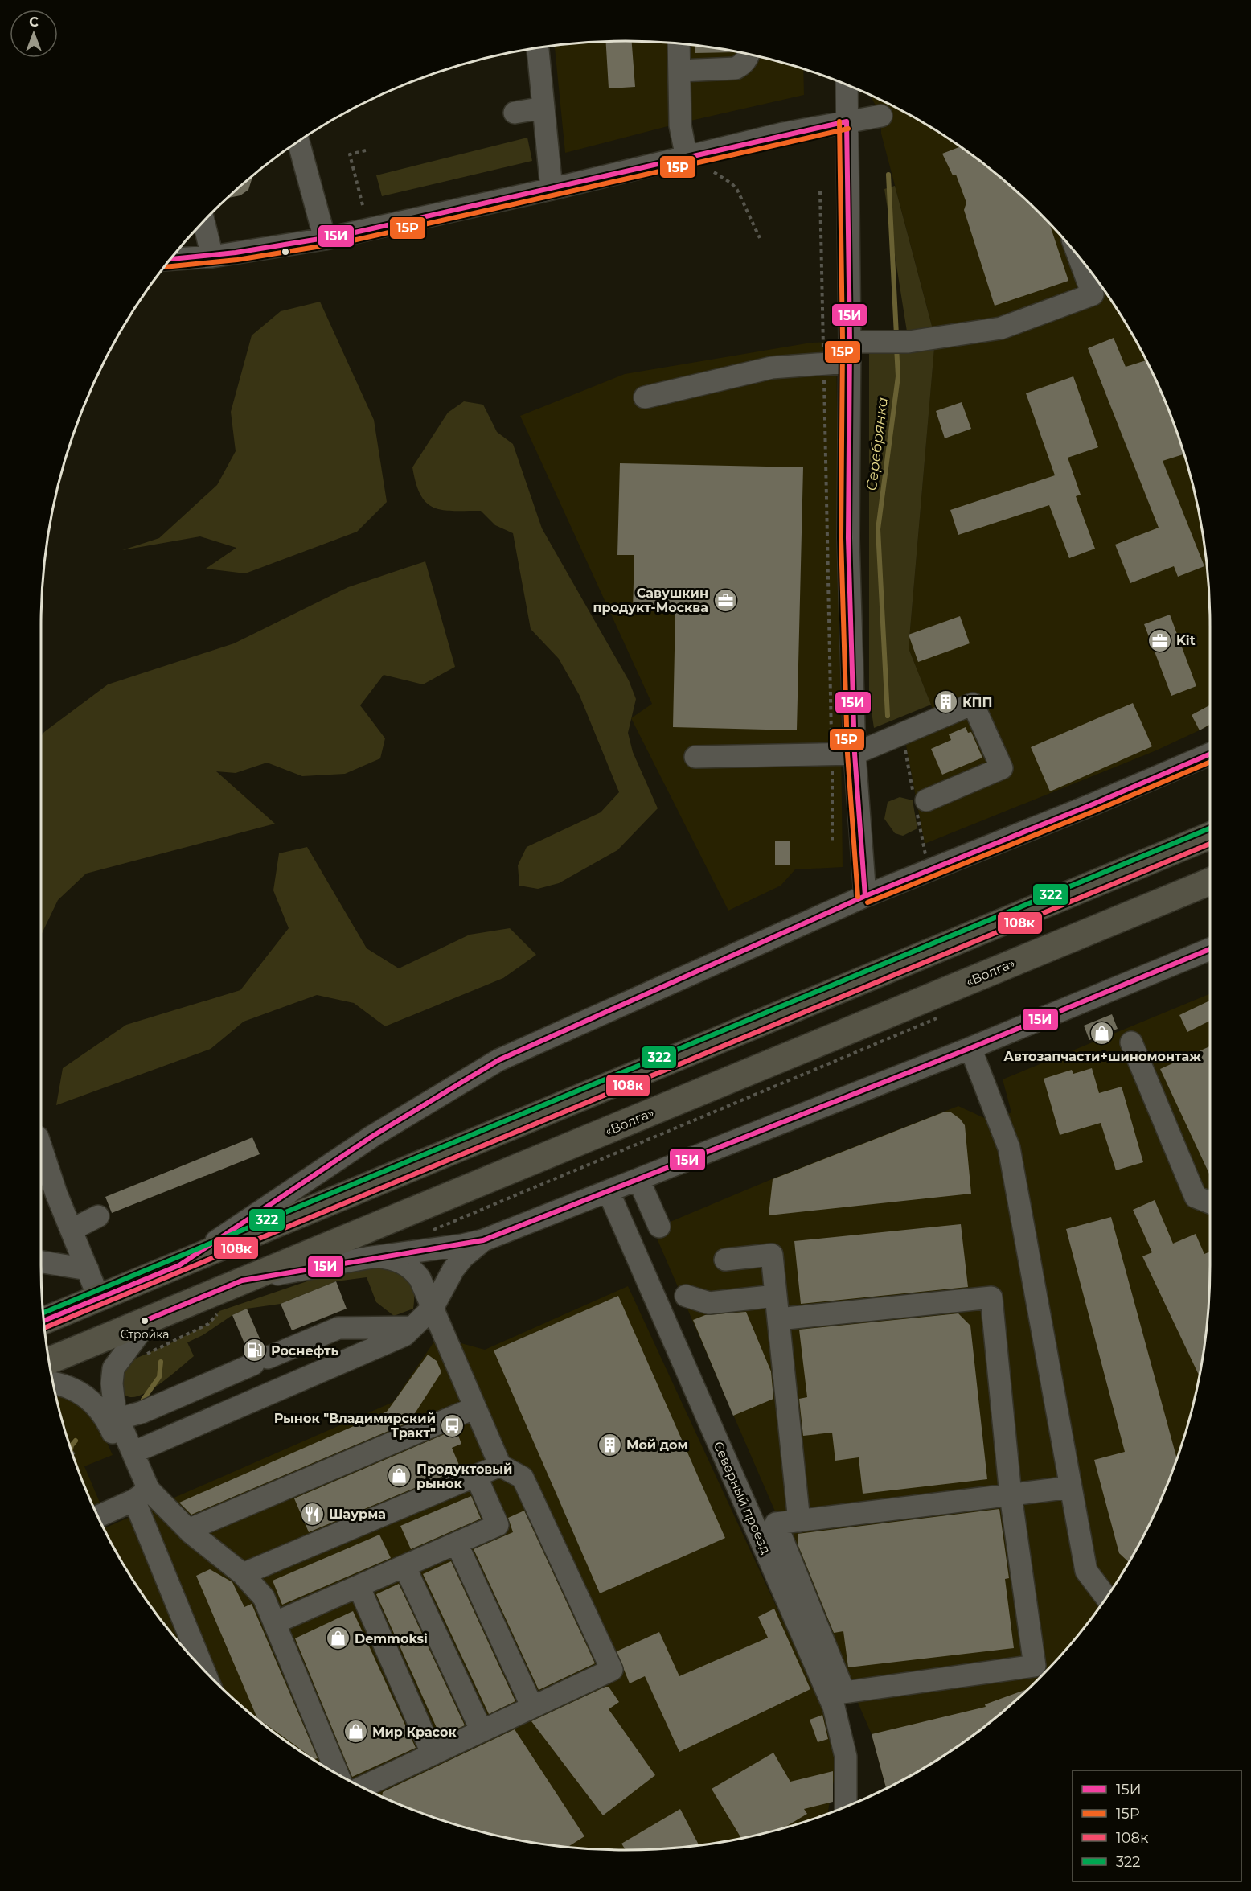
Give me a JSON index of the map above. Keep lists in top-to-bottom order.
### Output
{
  "streets": {
    "highway": ["«Волга»"],
    "street": ["Северный проезд"]
  },
  "water": ["Серебрянка"],
  "places": {
    "office": ["Савушкин продукт-Москва", "Kit"],
    "building": ["КПП", "Мой дом"],
    "shop": [
      "Автозапчасти+шиномонтаж",
      "Продуктовый рынок",
      "Demmoksi",
      "Мир Красок"
    ],
    "other": ["Стройка"],
    "fuel station": ["Роснефть"],
    "bus stop": ["Рынок \"Владимирский Тракт\""],
    "restaurant": ["Шаурма"]
  },
  "lines": [
    "transit line 15И",
    "transit line 15Р",
    "transit line 322",
    "transit line 108к"
  ],
  "legend": [
    "15И",
    "15Р",
    "108к",
    "322"
  ],
  "north": "top"
}
